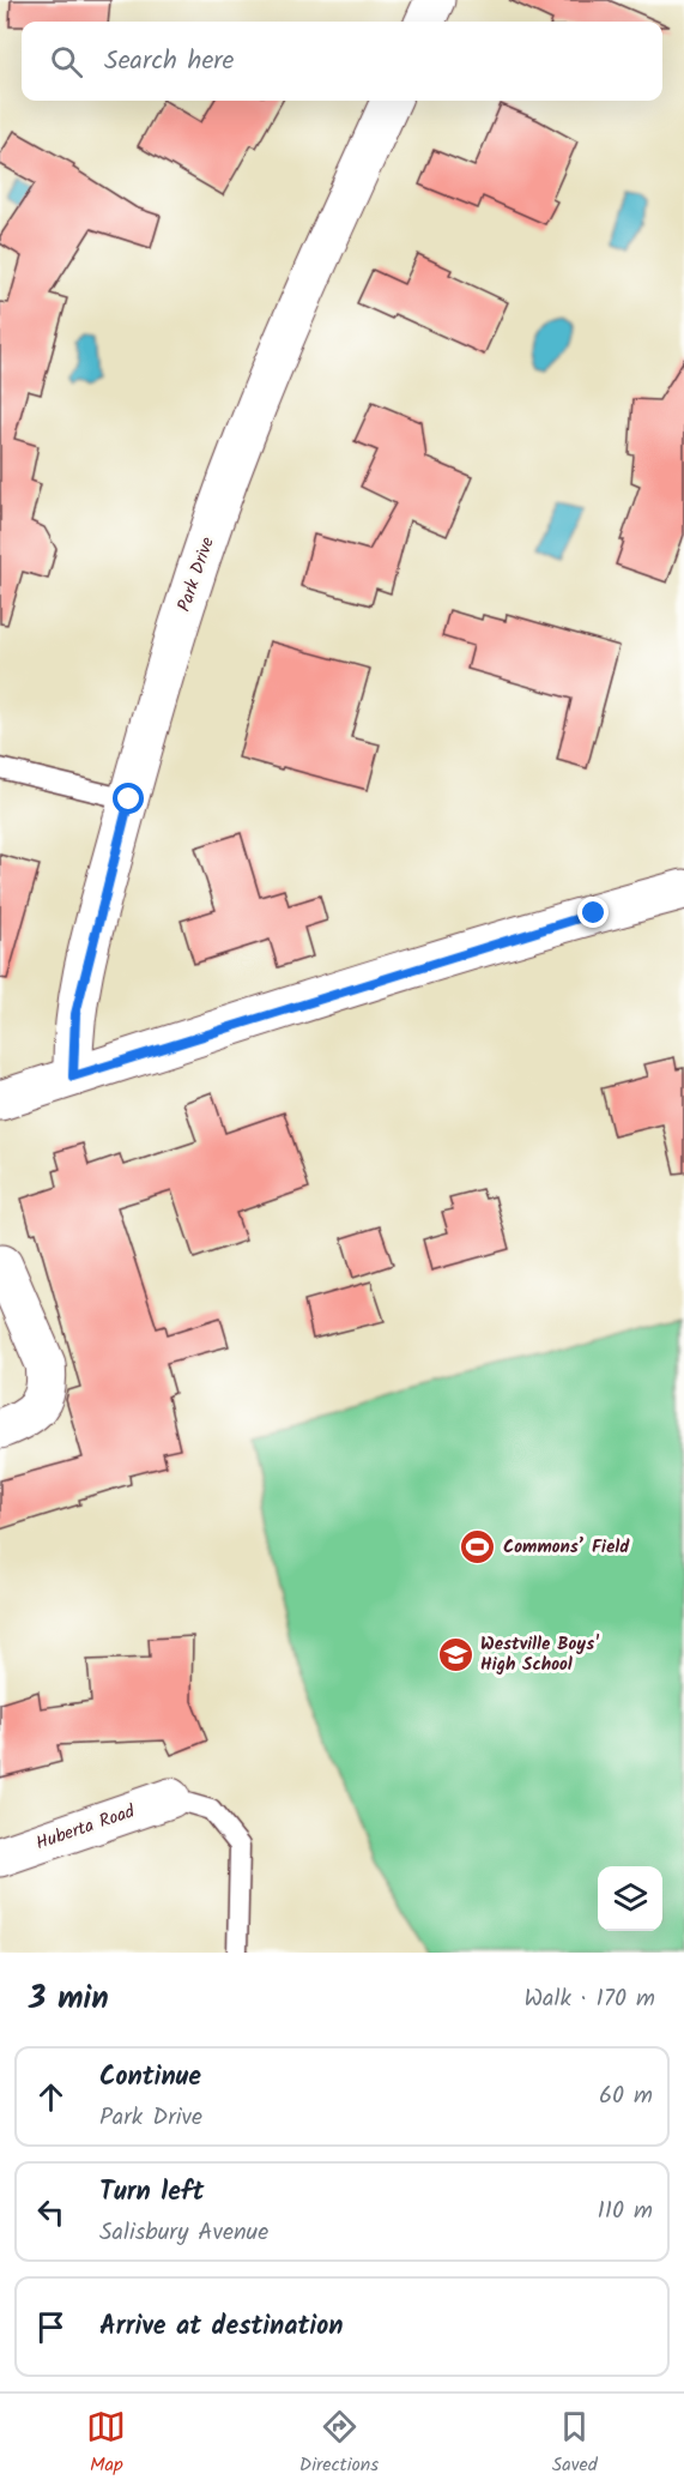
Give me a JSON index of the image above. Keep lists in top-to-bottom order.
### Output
{
  "streets": {
    "street": ["Park Drive", "Huberta Road"]
  },
  "places": {
    "sports": ["Commons’ Field"],
    "school or university": ["Westville Boys' High School"]
  },
  "page": {
    "search": "Search here",
    "heading": ["3 min", "Walk · 170 m"],
    "list": [
      ["Continue", "Park Drive", "60 m"],
      ["Turn left", "Salisbury Avenue", "110 m"],
      "Arrive at destination"
    ],
    "nav": ["Map", "Directions", "Saved"]
  }
}
